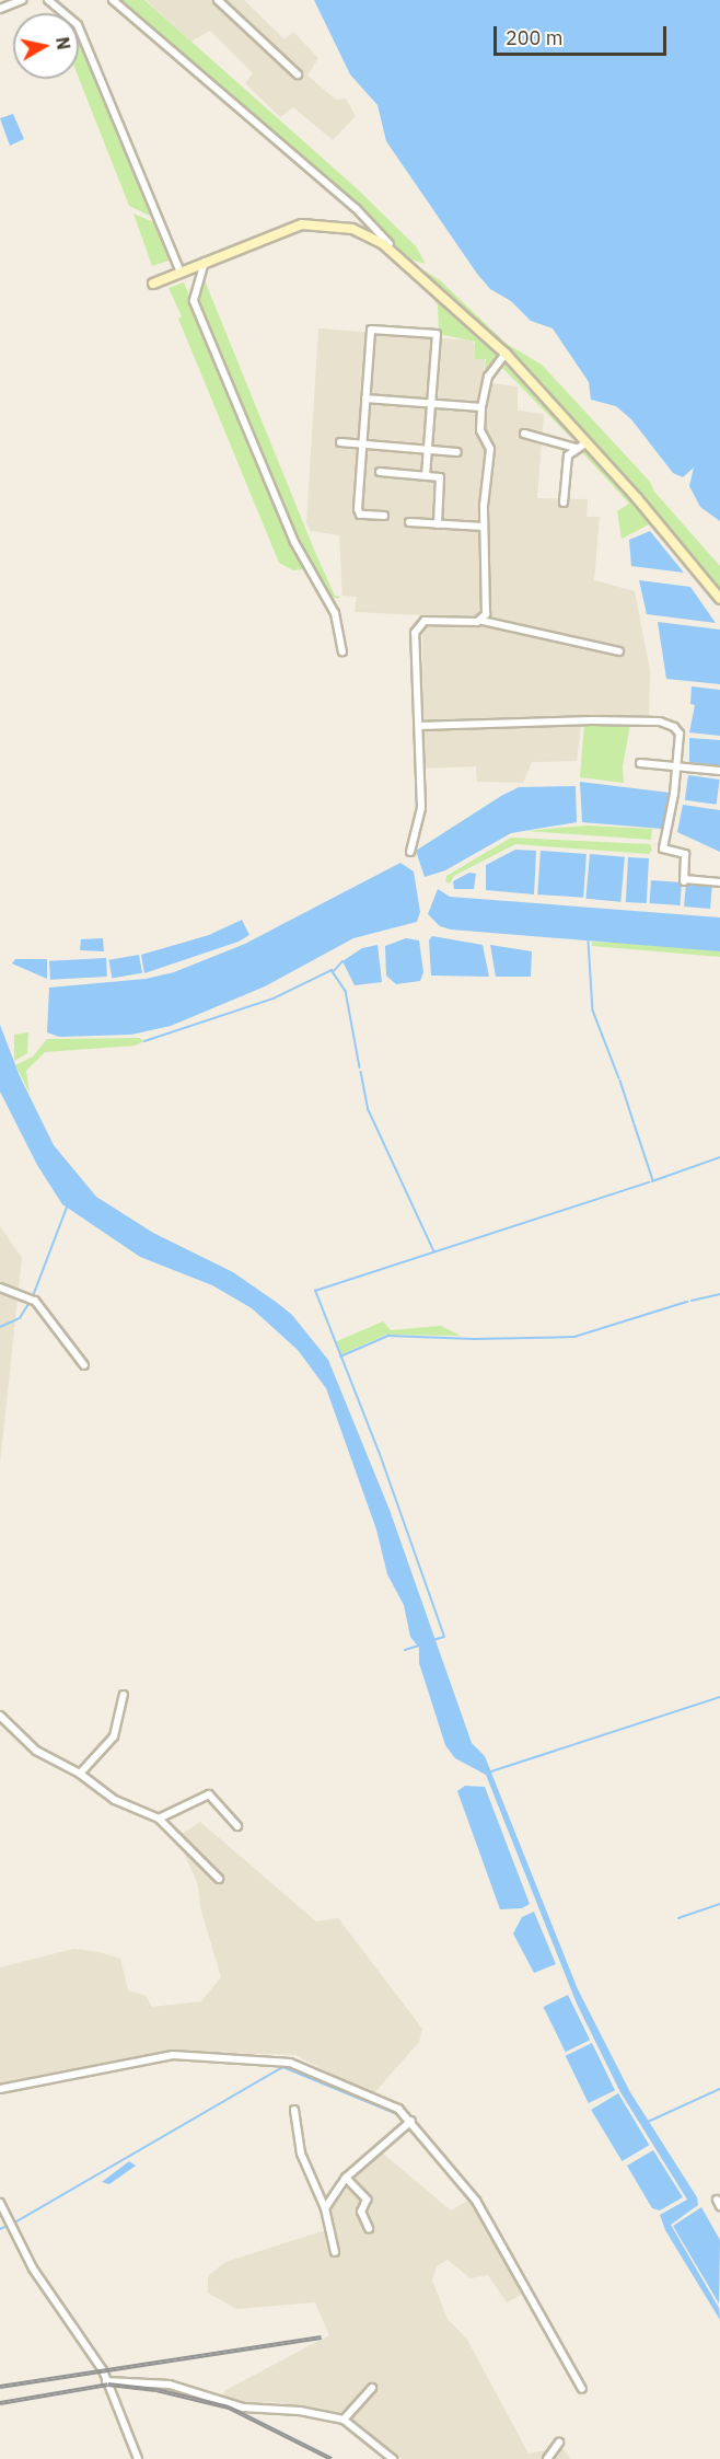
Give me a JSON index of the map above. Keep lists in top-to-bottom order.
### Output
{
  "scale_bar": "200 m",
  "north": "right"
}
